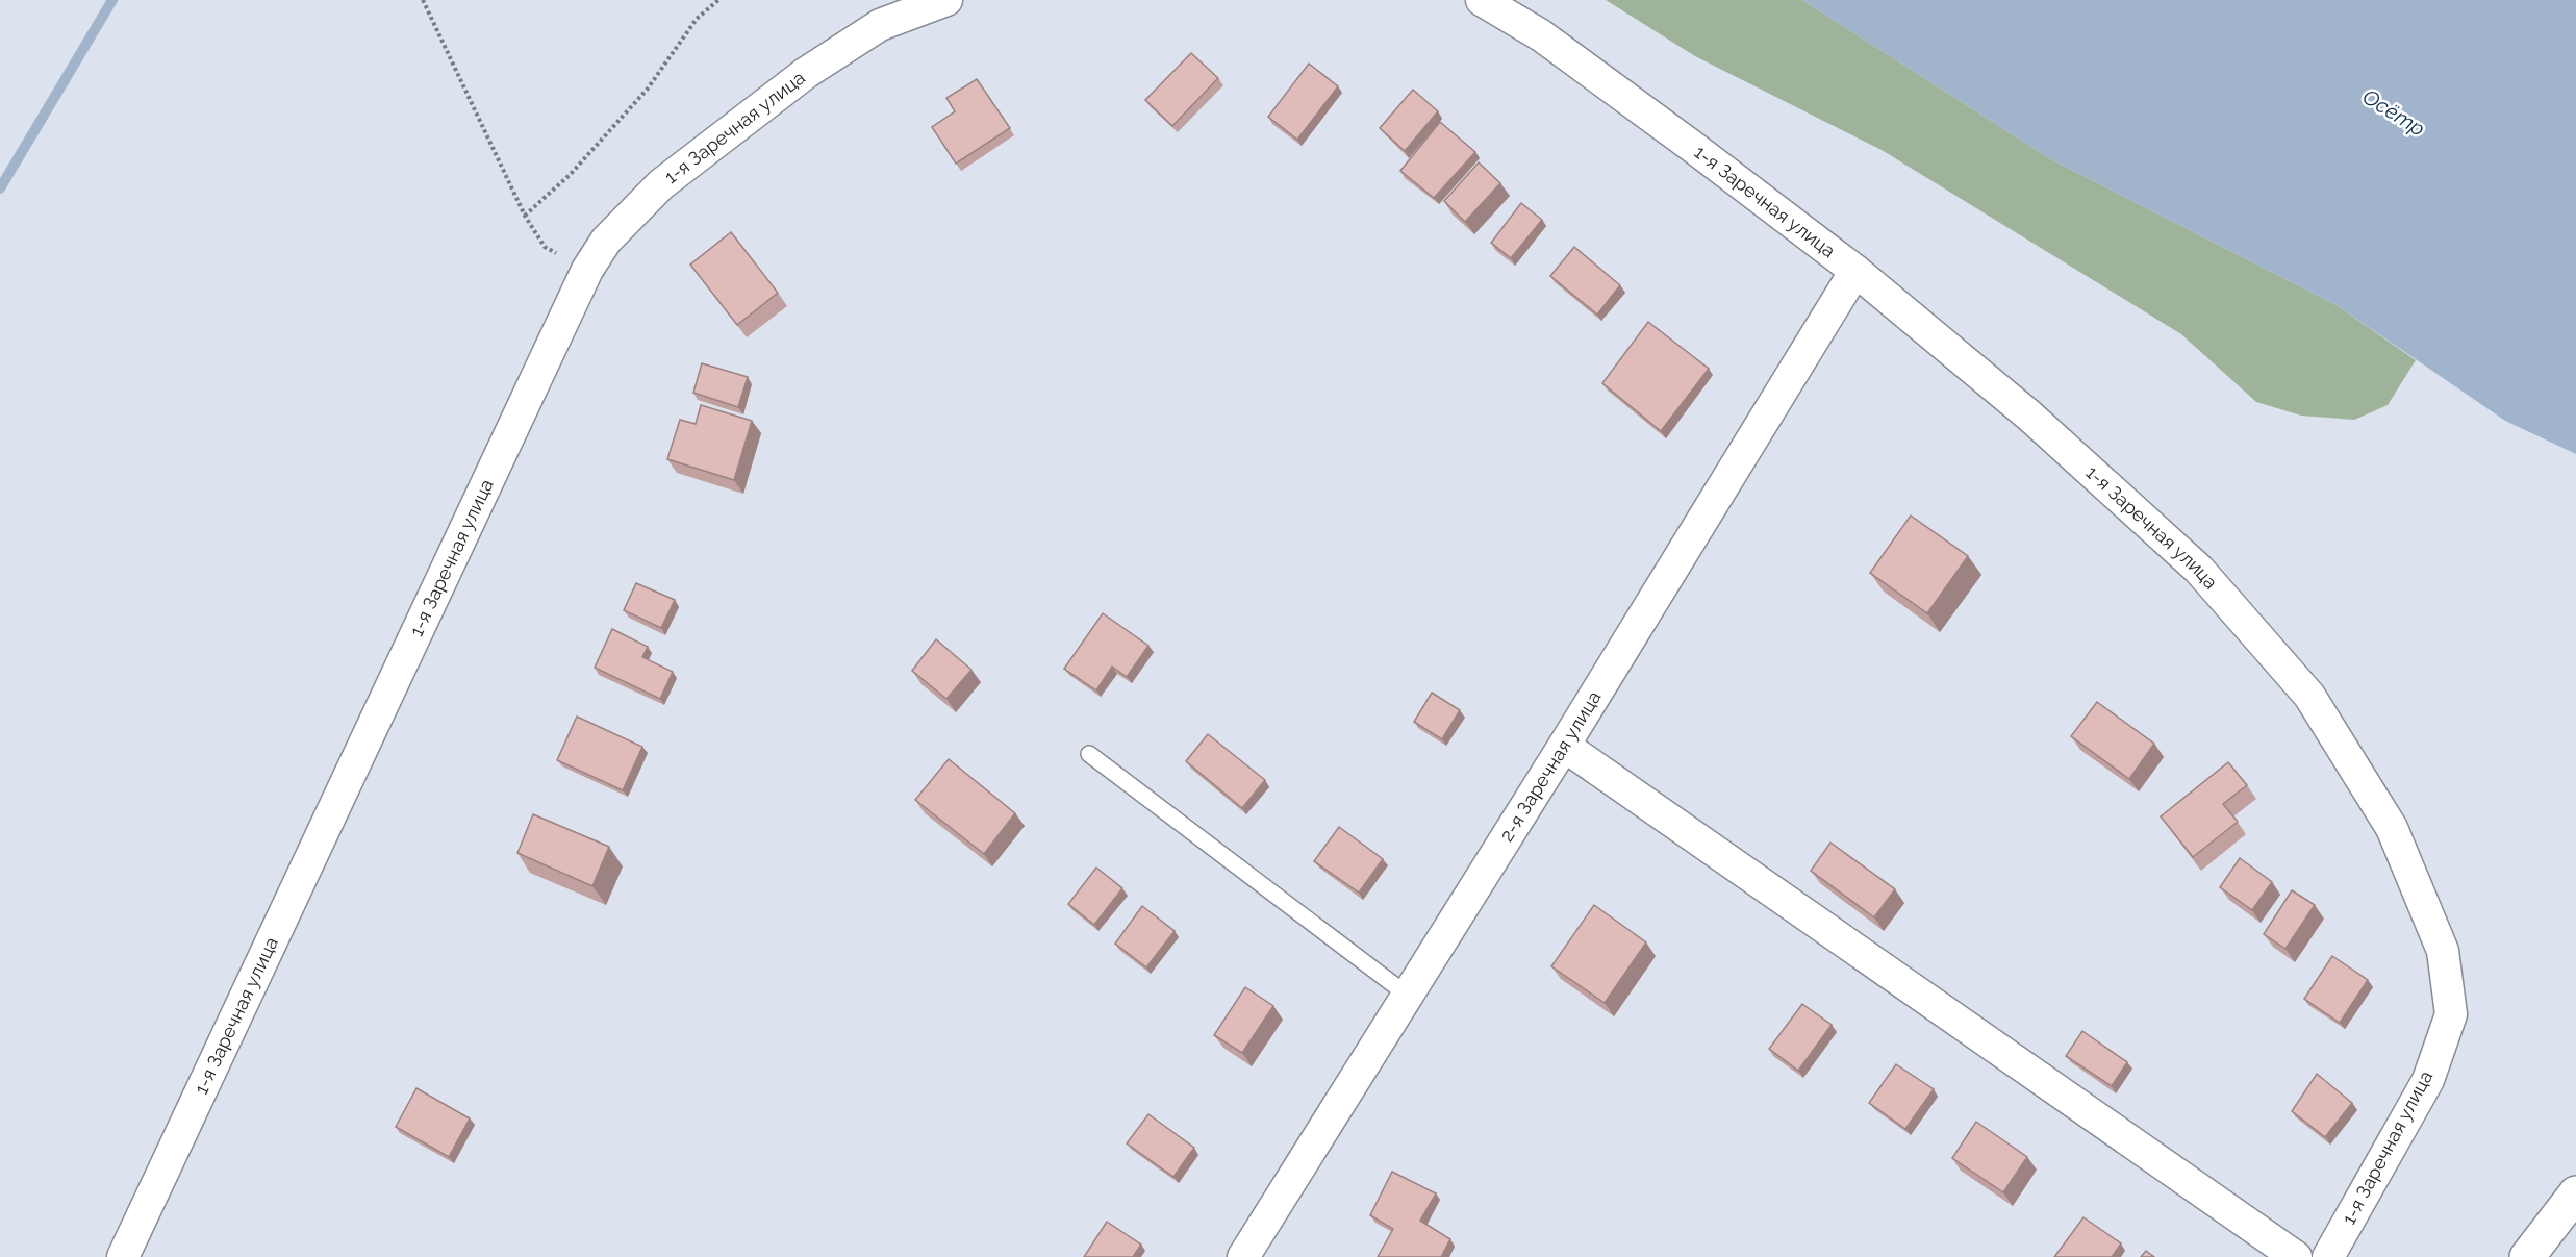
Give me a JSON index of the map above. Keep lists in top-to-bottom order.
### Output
{
  "streets": {
    "street": ["1-я Заречная улица", "2-я Заречная улица"]
  },
  "crossings": [
    ["1-я Заречная улица", "2-я Заречная улица"]
  ],
  "water": ["Осётр"]
}
